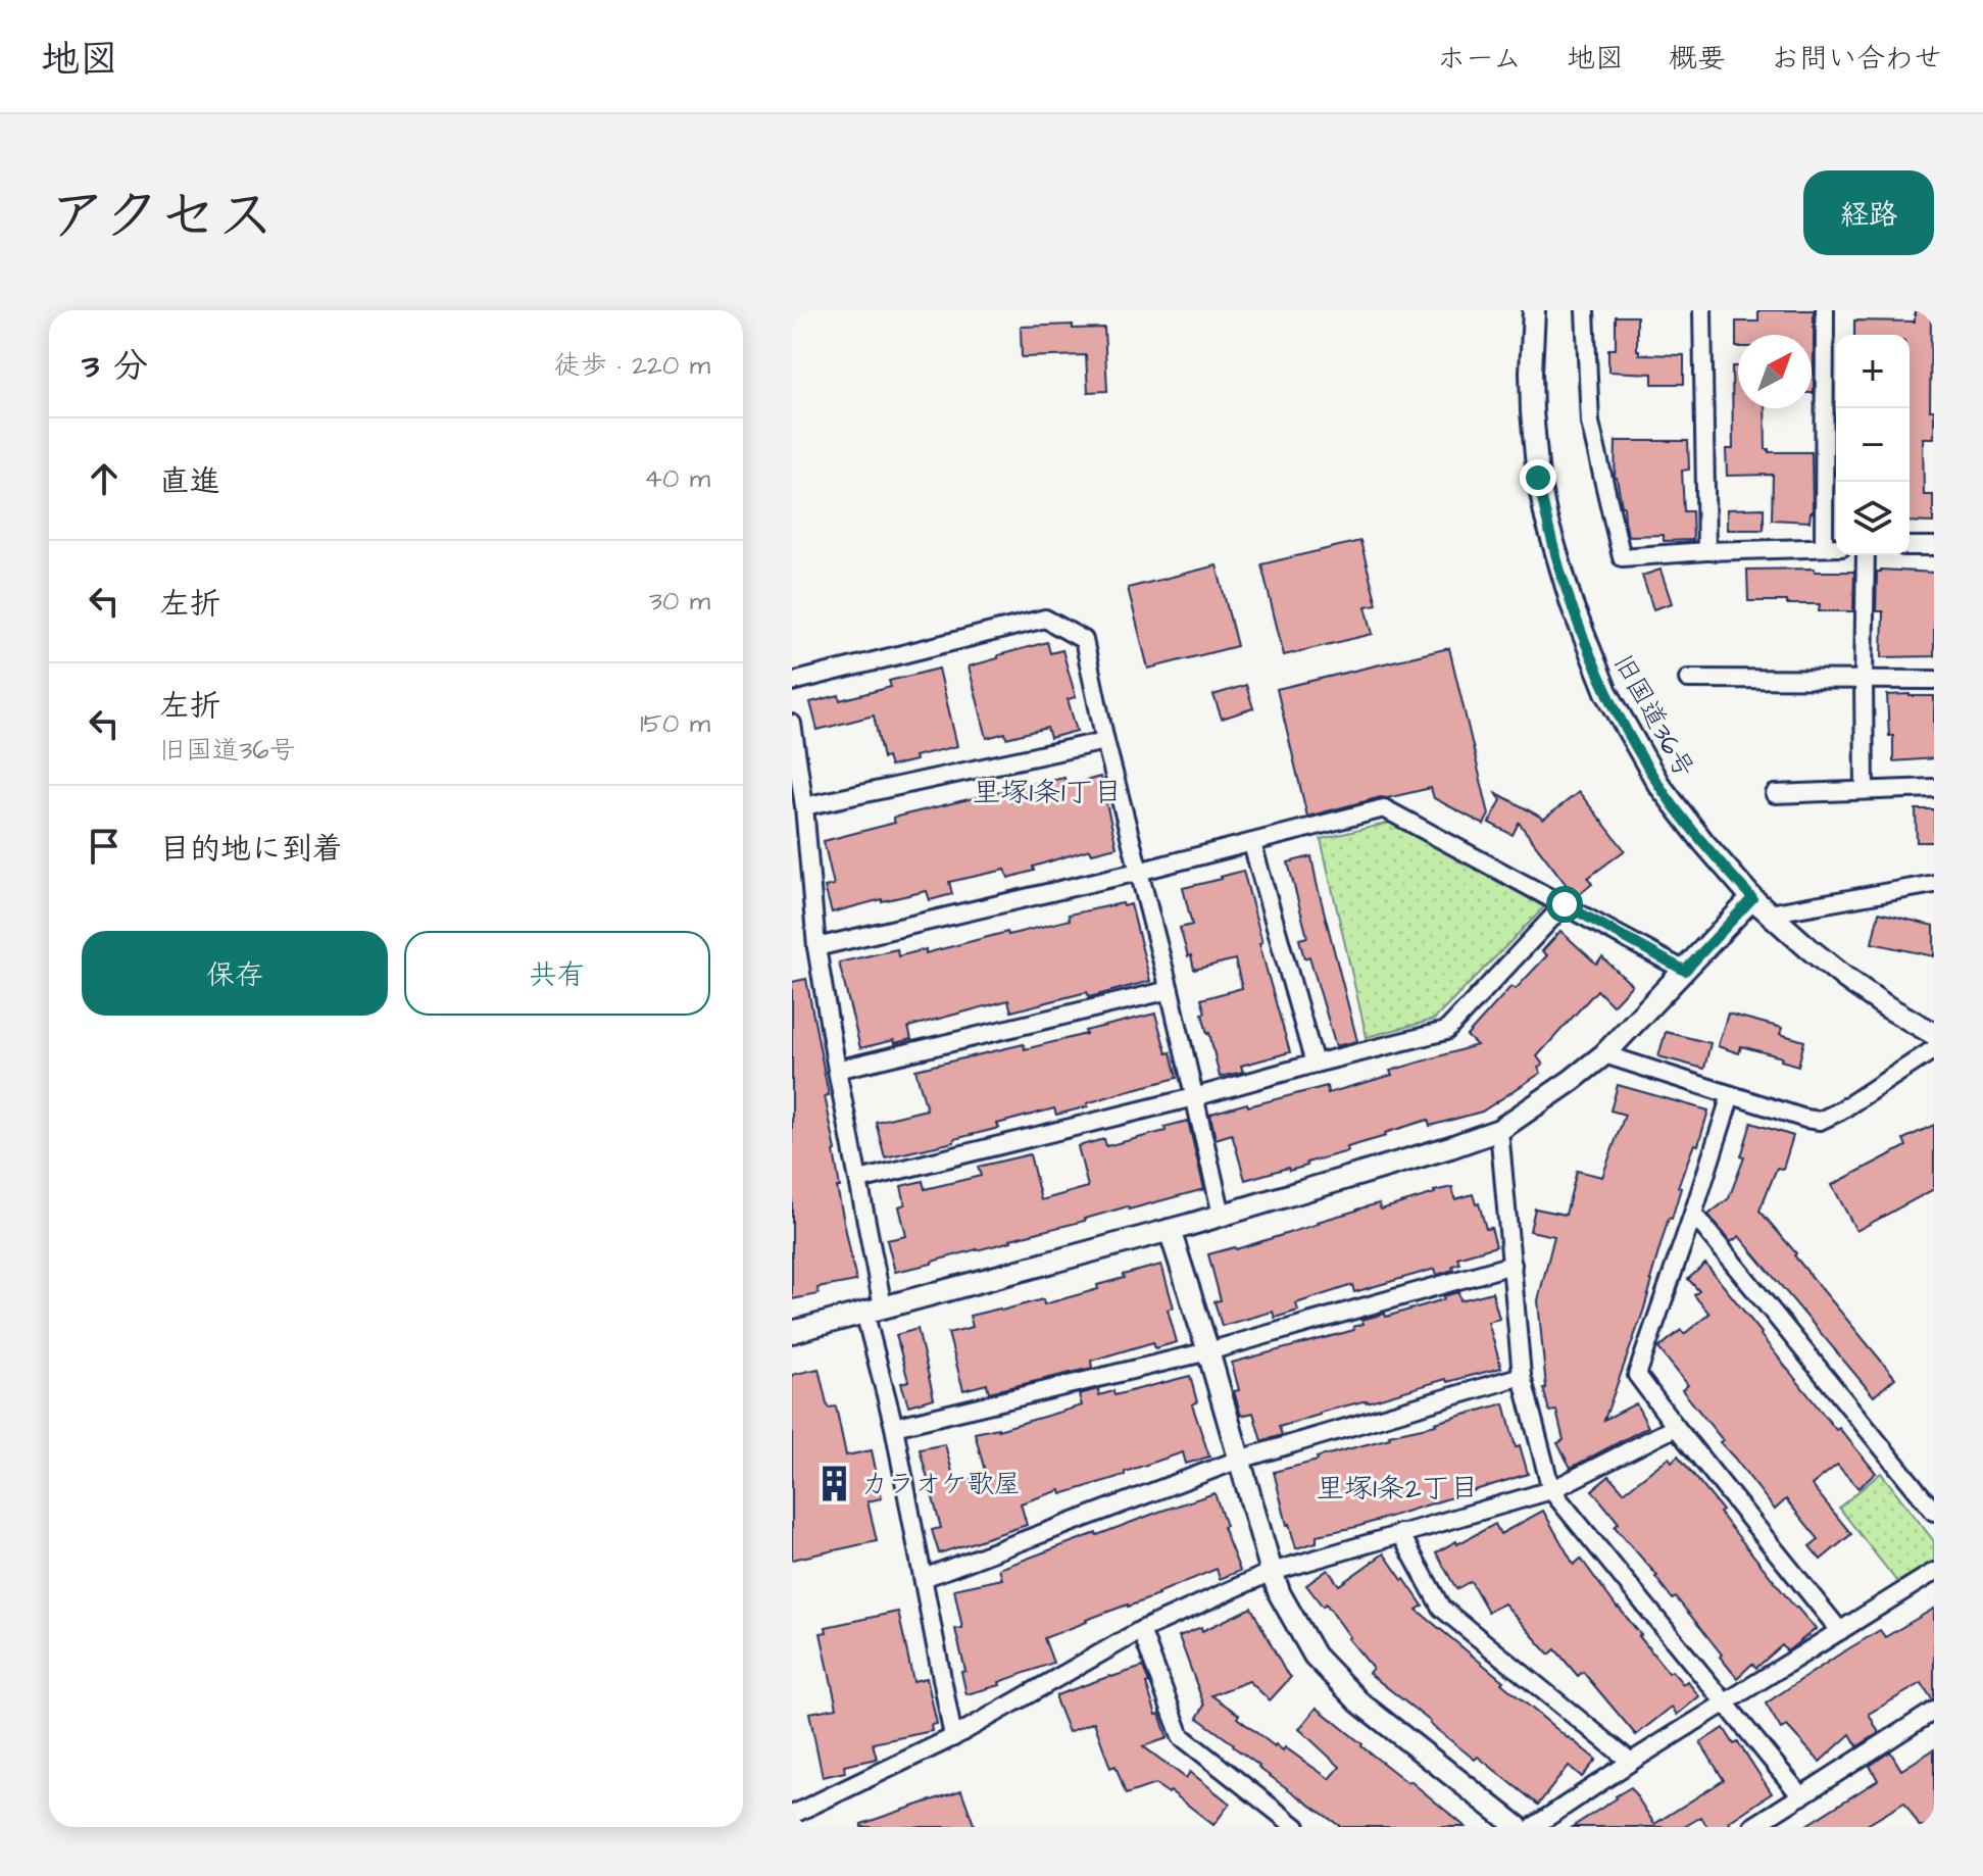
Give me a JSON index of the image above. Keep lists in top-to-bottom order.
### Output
{
  "streets": {
    "street": ["旧国道36号"]
  },
  "districts": ["里塚1条1丁目", "里塚1条2丁目"],
  "places": {
    "building": ["カラオケ歌屋"]
  },
  "north": "top right",
  "page": {
    "header": "地図",
    "nav": [
      "ホーム",
      "地図",
      "概要",
      "お問い合わせ"
    ],
    "title": "アクセス",
    "buttons": [
      "経路",
      ["保存", "共有"]
    ],
    "heading": ["3 分", "徒歩 · 220 m"],
    "map_buttons": ["+", "−"],
    "list": [
      ["直進", "40 m"],
      ["左折", "30 m"],
      ["左折", "旧国道36号", "150 m"],
      "目的地に到着"
    ]
  }
}
